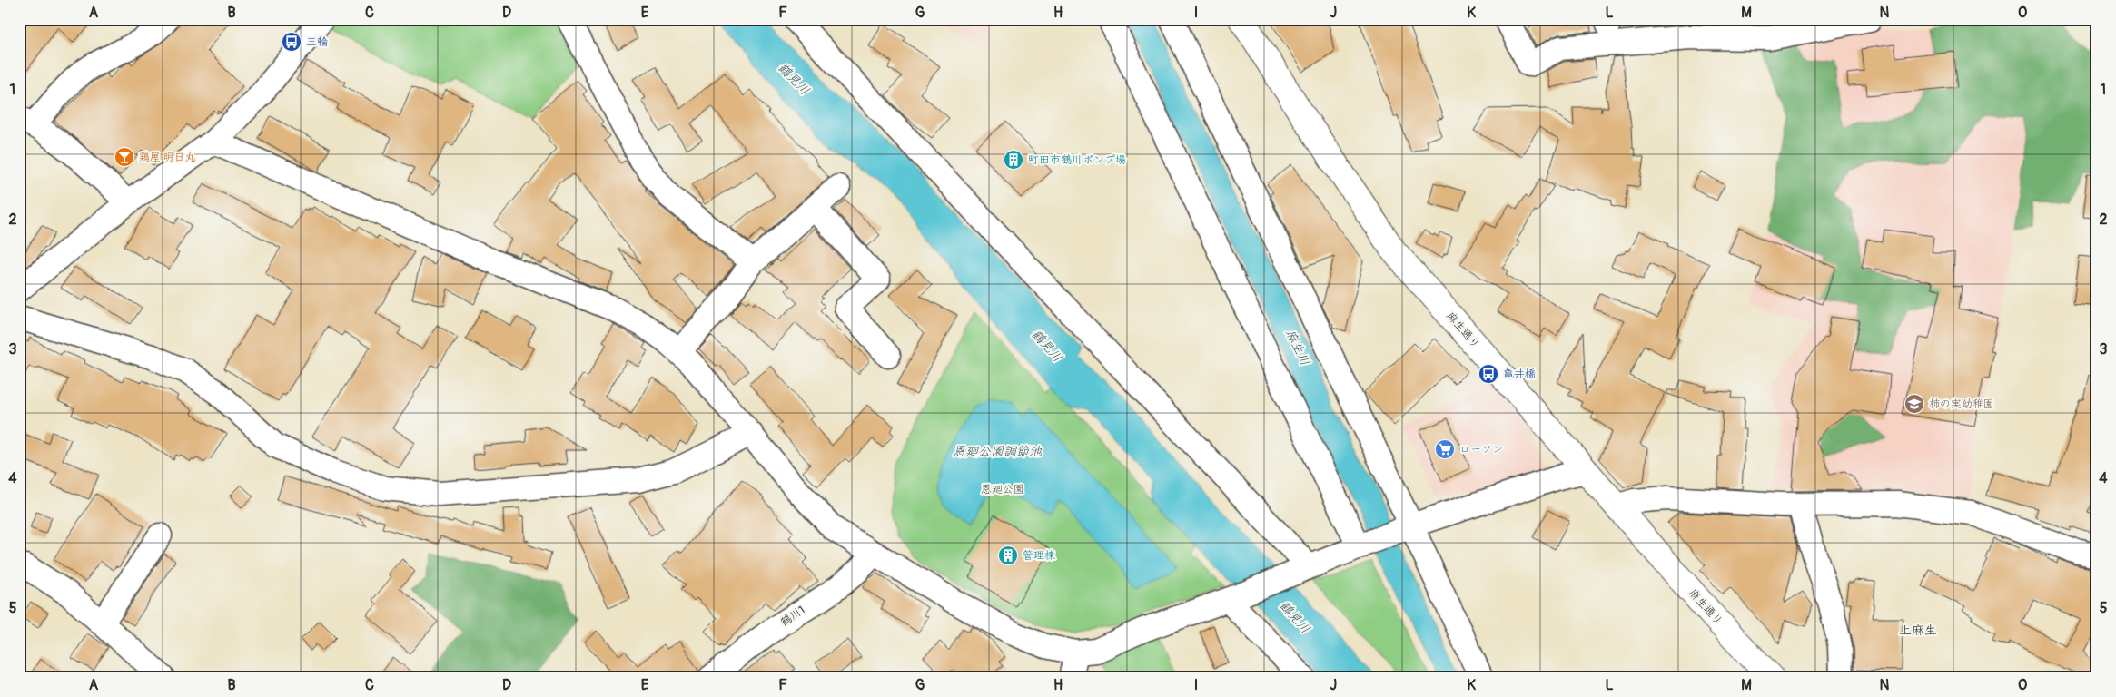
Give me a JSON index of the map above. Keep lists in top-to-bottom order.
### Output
{
  "streets": {
    "main road": ["麻生通り"],
    "street": ["鶴川1"]
  },
  "districts": ["上麻生"],
  "water": ["鶴見川", "麻生川", "恩廻公園調節池"],
  "parks": ["恩廻公園"],
  "places": {
    "bus stop": ["三輪", "亀井橋"],
    "bar": ["鶏屋 明日丸"],
    "building": ["町田市鶴川ポンプ場", "管理棟"],
    "school or university": ["柿の実幼稚園"],
    "supermarket": ["ローソン"]
  },
  "grid": {
    "columns": [
      "A",
      "B",
      "C",
      "D",
      "E",
      "F",
      "G",
      "H",
      "I",
      "J",
      "K",
      "L",
      "M",
      "N",
      "O"
    ],
    "rows": [
      "1",
      "2",
      "3",
      "4",
      "5"
    ]
  }
}
